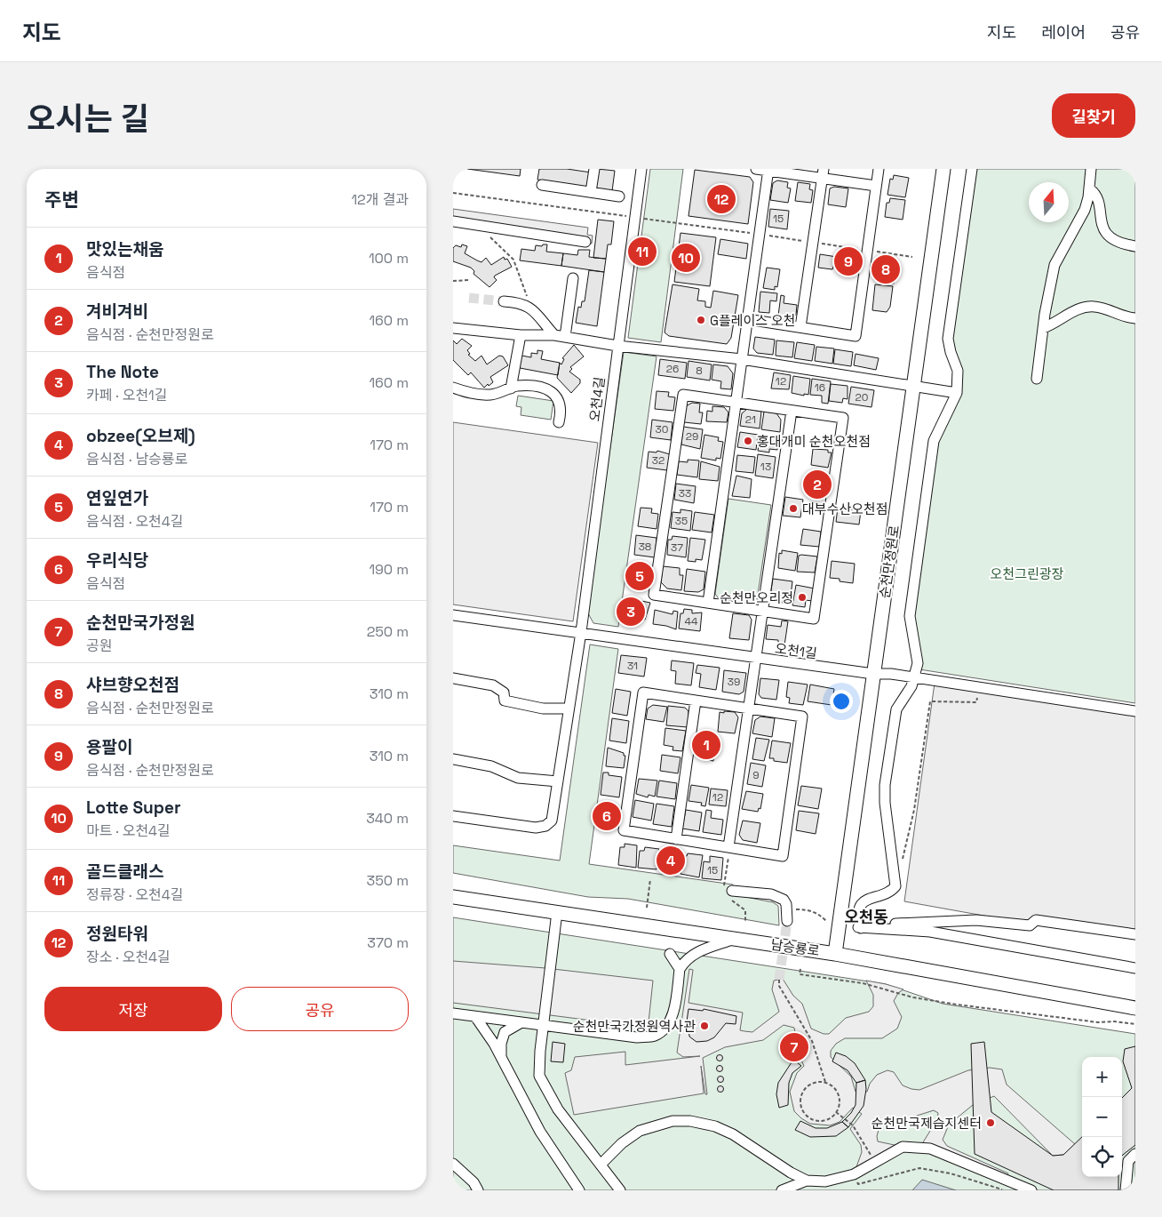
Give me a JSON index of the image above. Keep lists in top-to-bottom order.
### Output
{
  "streets": {
    "main road": ["순천만정원로", "남승룡로"],
    "street": ["오천4길", "오천1길"]
  },
  "crossings": [
    ["오천4길", "오천1길"],
    ["순천만정원로", "오천1길"],
    ["순천만정원로", "남승룡로"]
  ],
  "districts": ["오천동"],
  "parks": ["오천그린광장"],
  "places": [
    "G플레이스 오천",
    "홍대개미 순천오천점",
    "대부수산오천점",
    "순천만오리정",
    "순천만국가정원역사관",
    "순천만국제습지센터"
  ],
  "house_numbers": [
    "15",
    "26",
    "8",
    "12",
    "16",
    "20",
    "21",
    "30",
    "29",
    "32",
    "13",
    "33",
    "35",
    "38",
    "37",
    "44",
    "31",
    "39",
    "9",
    "12",
    "15"
  ],
  "north": "top",
  "page": {
    "header": "지도",
    "nav": ["지도", "레이어", "공유"],
    "title": "오시는 길",
    "buttons": [
      "길찾기",
      ["저장", "공유"]
    ],
    "heading": ["주변", "12개 결과"],
    "pins": [
      "12",
      "11",
      "10",
      "9",
      "8",
      "2",
      "5",
      "3",
      "1",
      "6",
      "4",
      "7"
    ],
    "list": [
      {
        "mark": "1",
        "name": "맛있는채움",
        "note": "음식점",
        "value": "100 m"
      },
      {
        "mark": "2",
        "name": "겨비겨비",
        "note": "음식점 · 순천만정원로",
        "value": "160 m"
      },
      {
        "mark": "3",
        "name": "The Note",
        "note": "카페 · 오천1길",
        "value": "160 m"
      },
      {
        "mark": "4",
        "name": "obzee(오브제)",
        "note": "음식점 · 남승룡로",
        "value": "170 m"
      },
      {
        "mark": "5",
        "name": "연잎연가",
        "note": "음식점 · 오천4길",
        "value": "170 m"
      },
      {
        "mark": "6",
        "name": "우리식당",
        "note": "음식점",
        "value": "190 m"
      },
      {
        "mark": "7",
        "name": "순천만국가정원",
        "note": "공원",
        "value": "250 m"
      },
      {
        "mark": "8",
        "name": "샤브향오천점",
        "note": "음식점 · 순천만정원로",
        "value": "310 m"
      },
      {
        "mark": "9",
        "name": "용팔이",
        "note": "음식점 · 순천만정원로",
        "value": "310 m"
      },
      {
        "mark": "10",
        "name": "Lotte Super",
        "note": "마트 · 오천4길",
        "value": "340 m"
      },
      {
        "mark": "11",
        "name": "골드클래스",
        "note": "정류장 · 오천4길",
        "value": "350 m"
      },
      {
        "mark": "12",
        "name": "정원타워",
        "note": "장소 · 오천4길",
        "value": "370 m"
      }
    ],
    "map_buttons": ["+", "−"]
  }
}
